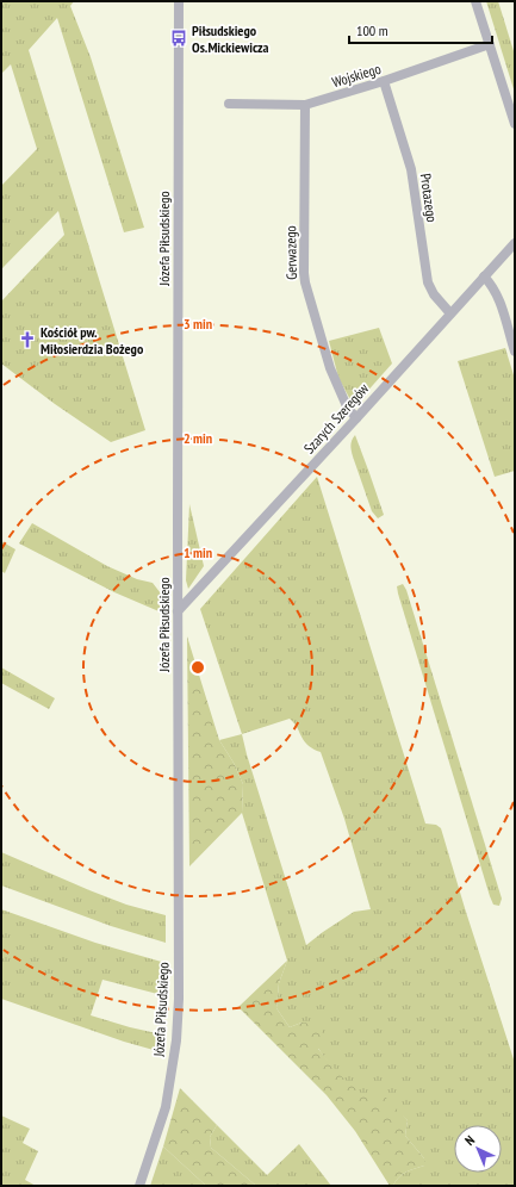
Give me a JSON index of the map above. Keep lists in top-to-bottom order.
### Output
{
  "streets": {
    "street": [
      "Wojskiego",
      "Protazego",
      "Józefa Piłsudskiego",
      "Gerwazego",
      "Szarych Szeregów"
    ]
  },
  "crossings": [
    ["Wojskiego", "Protazego"],
    ["Wojskiego", "Gerwazego"],
    ["Protazego", "Szarych Szeregów"],
    ["Józefa Piłsudskiego", "Szarych Szeregów"],
    ["Gerwazego", "Szarych Szeregów"]
  ],
  "places": {
    "bus stop": ["Piłsudskiego Os.Mickiewicza"],
    "church": ["Kościół pw. Miłosierdzia Bożego"]
  },
  "scale_bar": "100 m",
  "north": "top left",
  "rings": ["3 min", "2 min", "1 min"]
}
